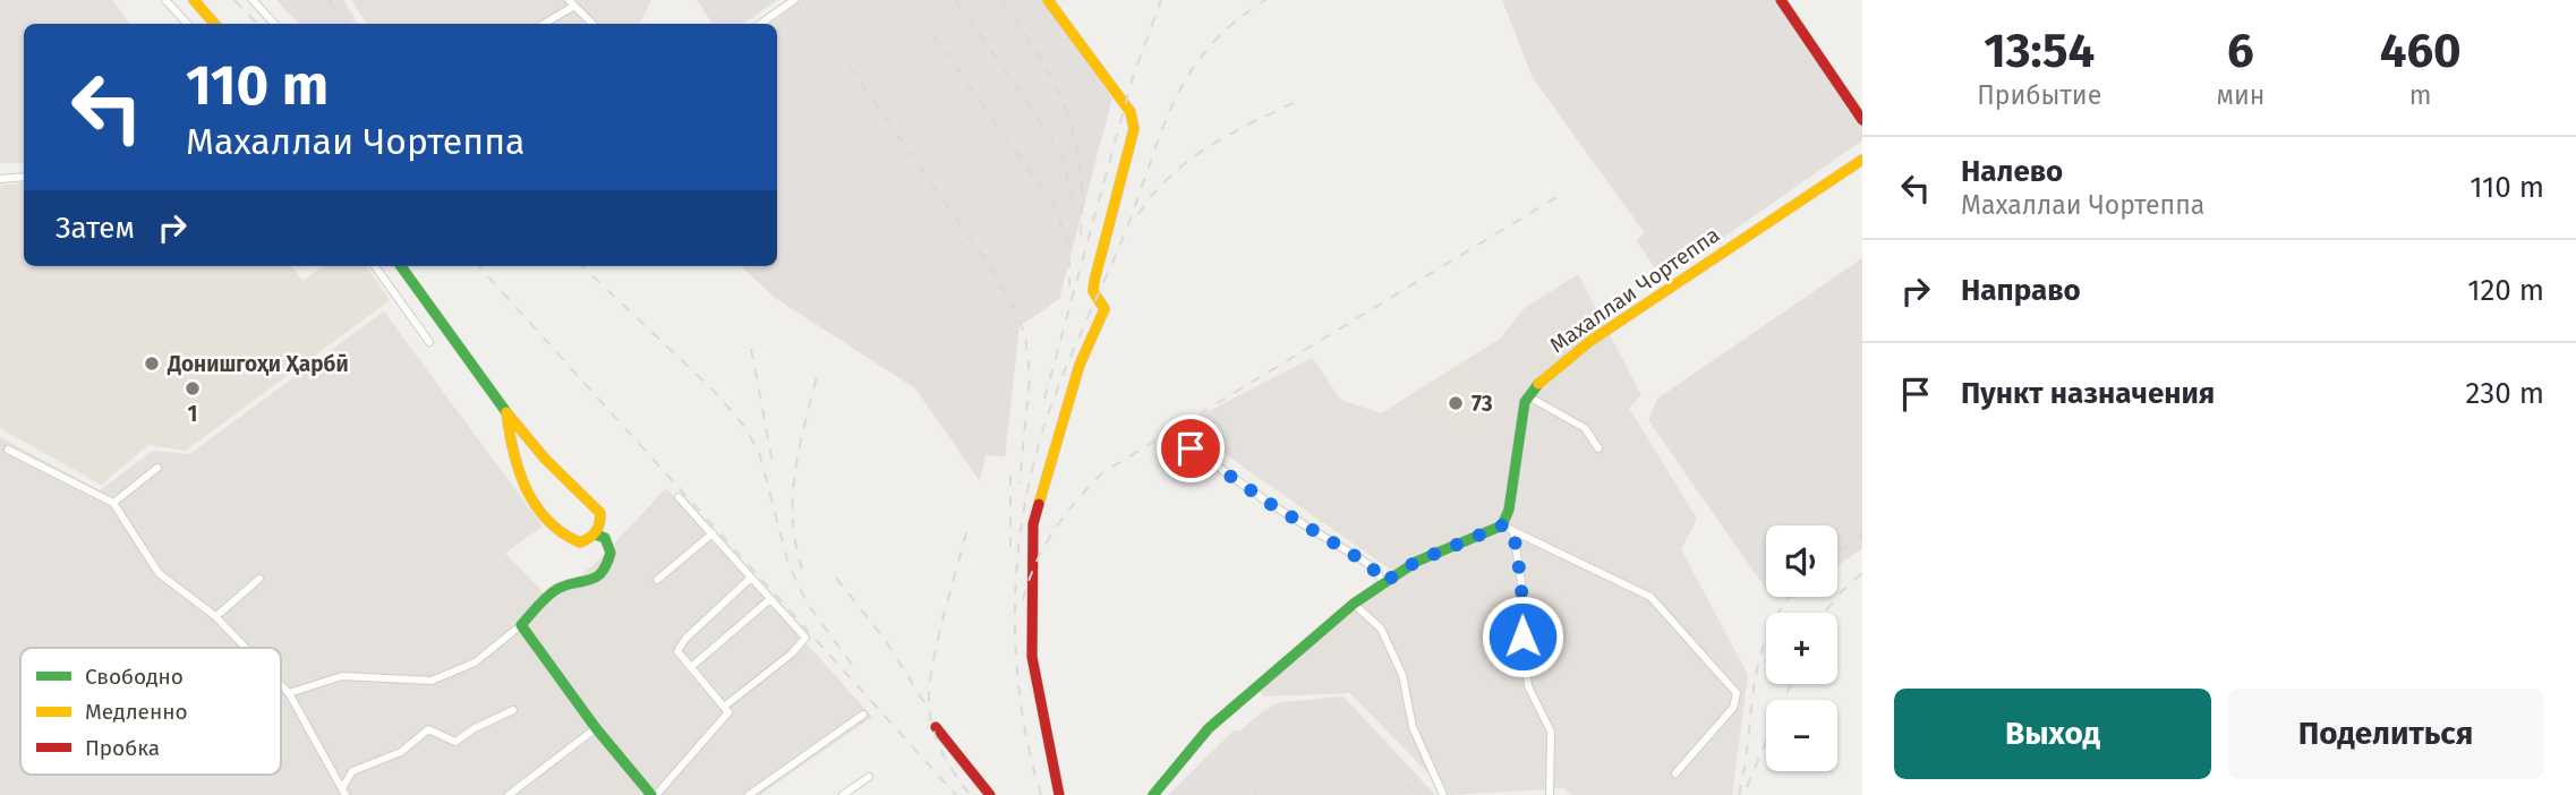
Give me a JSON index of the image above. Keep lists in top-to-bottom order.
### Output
{
  "streets": {
    "street": ["Махаллаи Чортеппа"]
  },
  "places": ["Донишгоҳи Ҳарбӣ", "1", "73"],
  "legend": ["Свободно", "Медленно", "Пробка"],
  "page": {
    "eta": [
      "13:54",
      "Прибытие",
      "6",
      "мин",
      "460",
      "m"
    ],
    "turn": ["110 m", "Махаллаи Чортеппа"],
    "list": [
      {
        "name": "Налево",
        "note": "Махаллаи Чортеппа",
        "value": "110 m"
      },
      {
        "name": "Направо",
        "value": "120 m"
      },
      {
        "name": "Пункт назначения",
        "value": "230 m"
      }
    ],
    "then": "Затем",
    "map_buttons": ["+", "−"],
    "buttons": ["Выход", "Поделиться"]
  }
}
